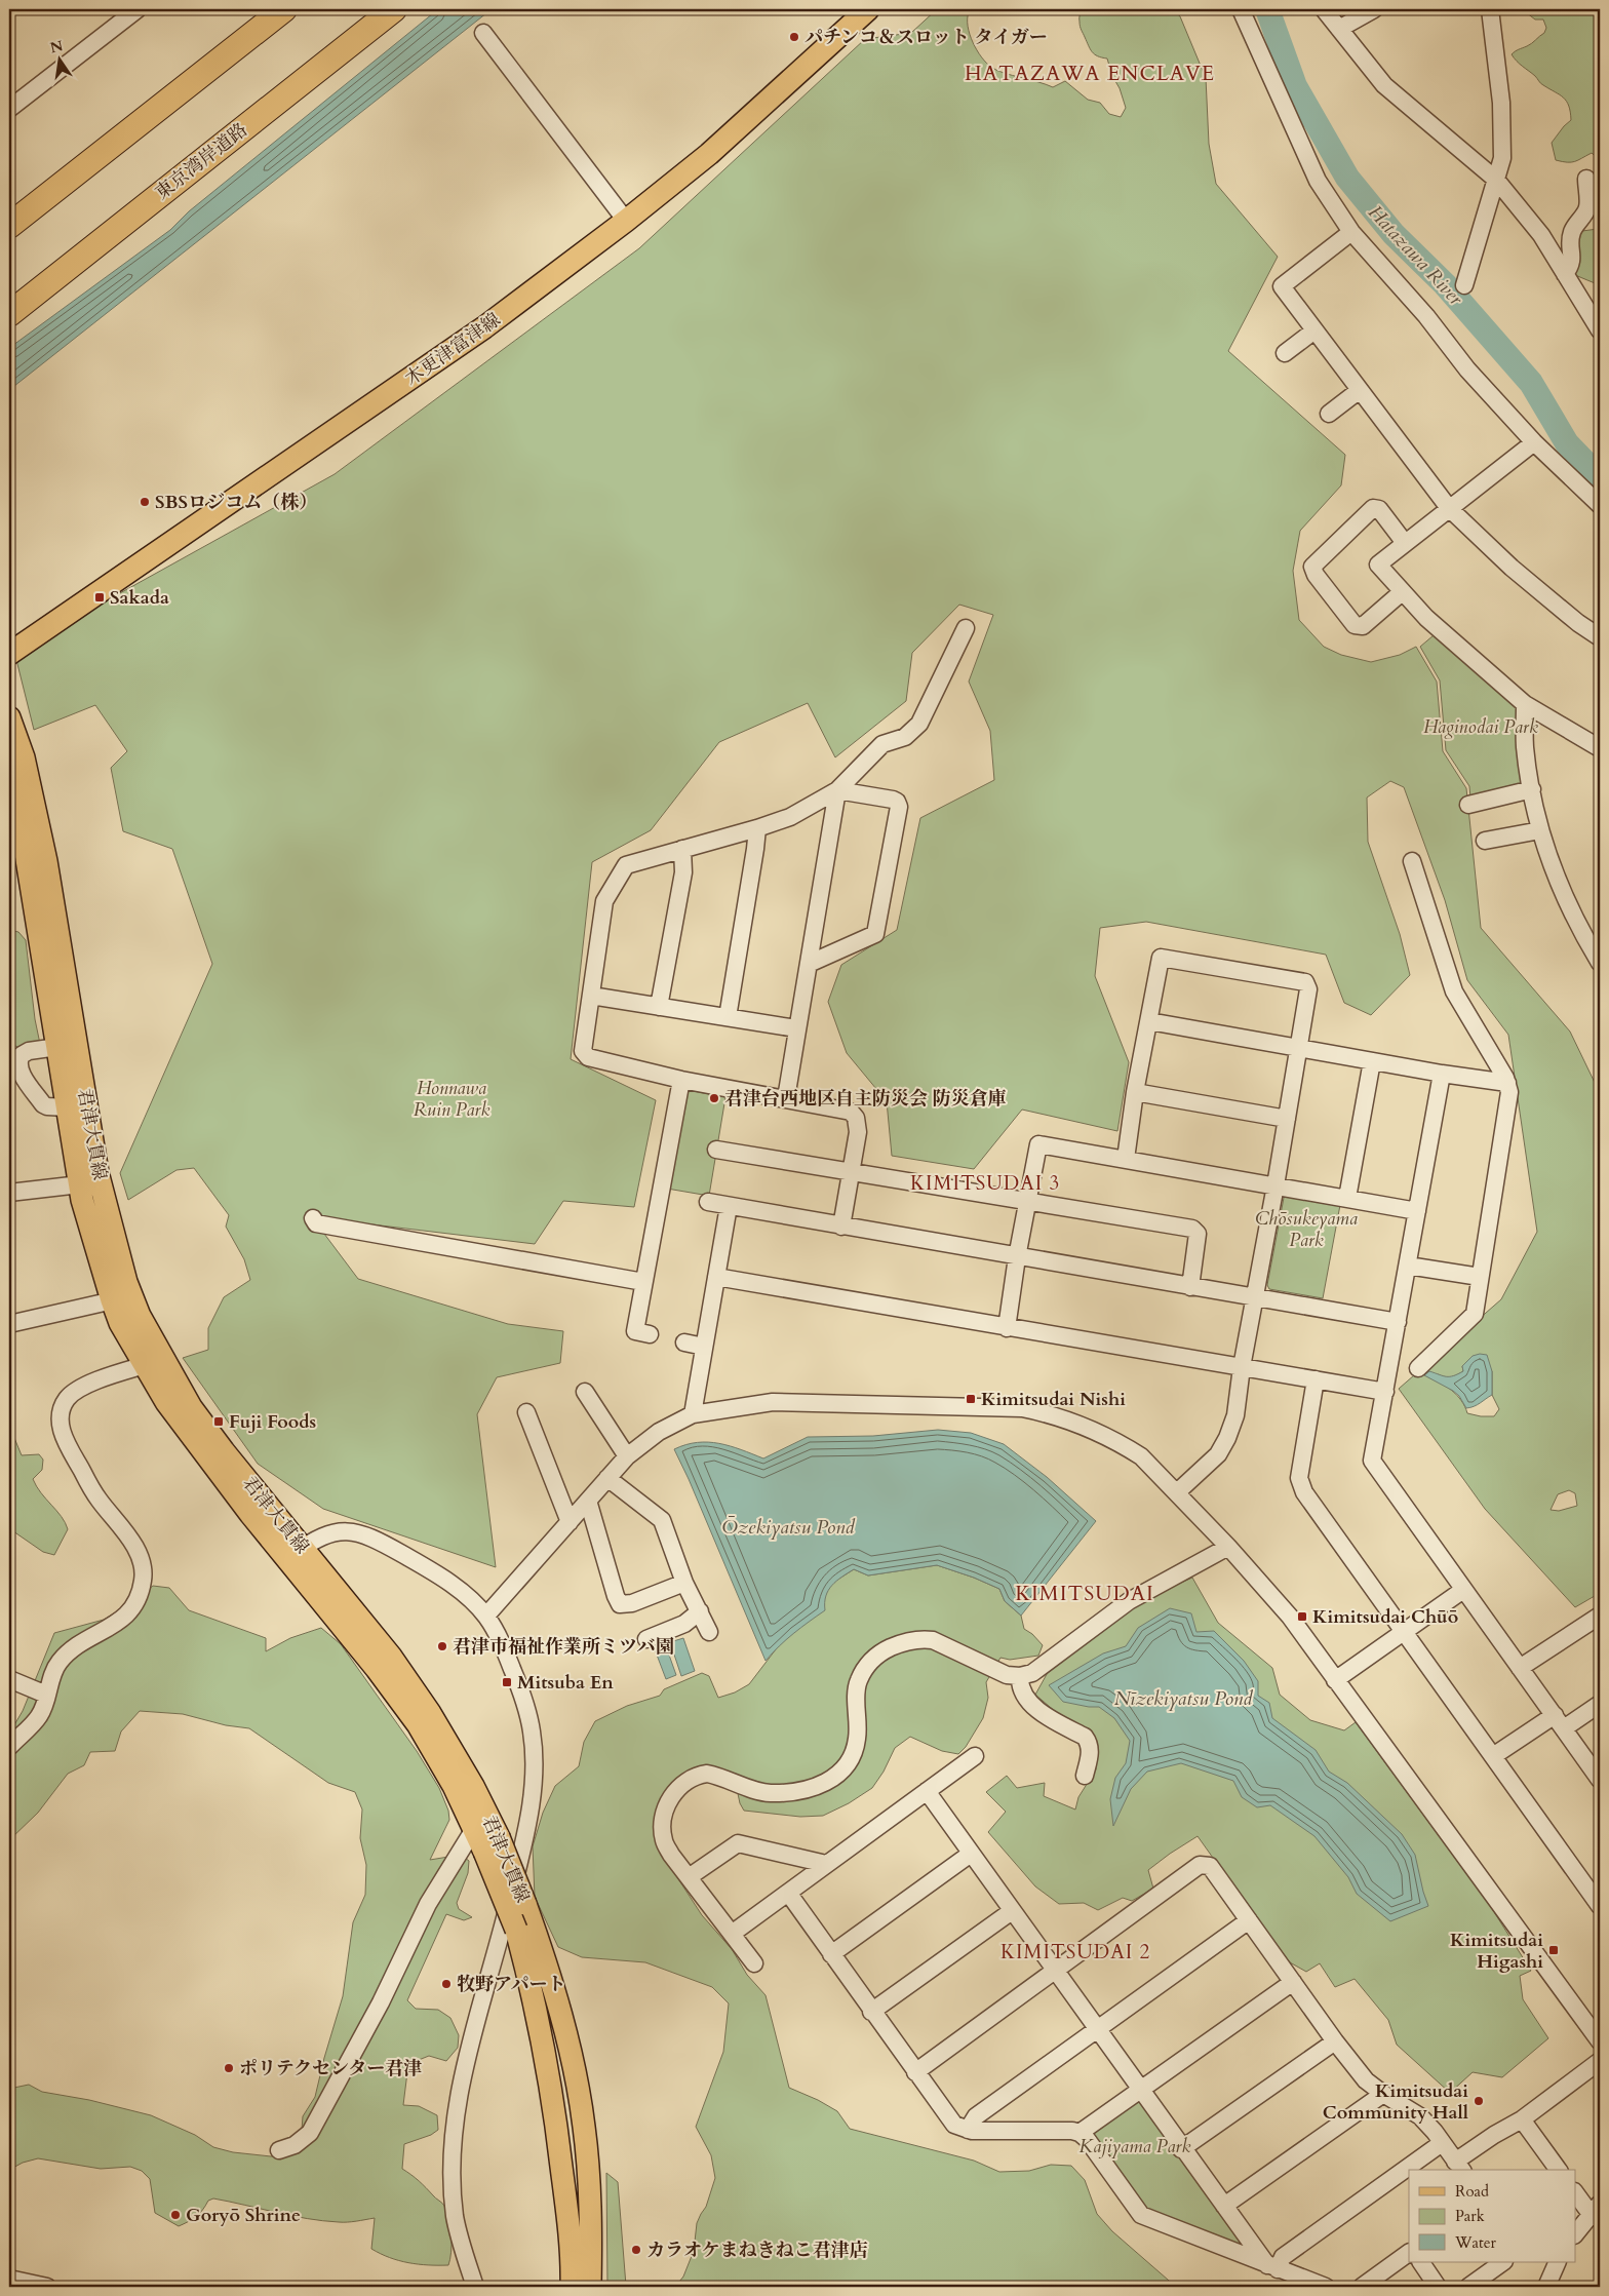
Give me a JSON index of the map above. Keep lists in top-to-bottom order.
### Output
{
  "streets": {
    "highway": ["東京湾岸道路"],
    "main road": ["木更津富津線", "君津大貫線"]
  },
  "districts": [
    "HATAZAWA ENCLAVE",
    "KIMITSUDAI 3",
    "KIMITSUDAI",
    "KIMITSUDAI 2"
  ],
  "water": ["Hatazawa River", "Ōzekiyatsu Pond", "Nīzekiyatsu Pond"],
  "parks": [
    "Haginodai Park",
    "Honnawa Ruin Park",
    "Chōsukeyama Park",
    "Kajiyama Park"
  ],
  "places": {
    "other": [
      "パチンコ＆スロット タイガー",
      "SBSロジコム（株）",
      "君津台西地区自主防災会 防災倉庫",
      "君津市福祉作業所ミツバ園",
      "牧野アパート",
      "ポリテクセンター君津",
      "Kimitsudai Community Hall",
      "Goryō Shrine",
      "カラオケまねきねこ君津店"
    ],
    "transit": [
      "Sakada",
      "Kimitsudai Nishi",
      "Fuji Foods",
      "Kimitsudai Chūō",
      "Mitsuba En",
      "Kimitsudai Higashi"
    ]
  },
  "legend": ["Road", "Park", "Water"],
  "north": "top"
}
